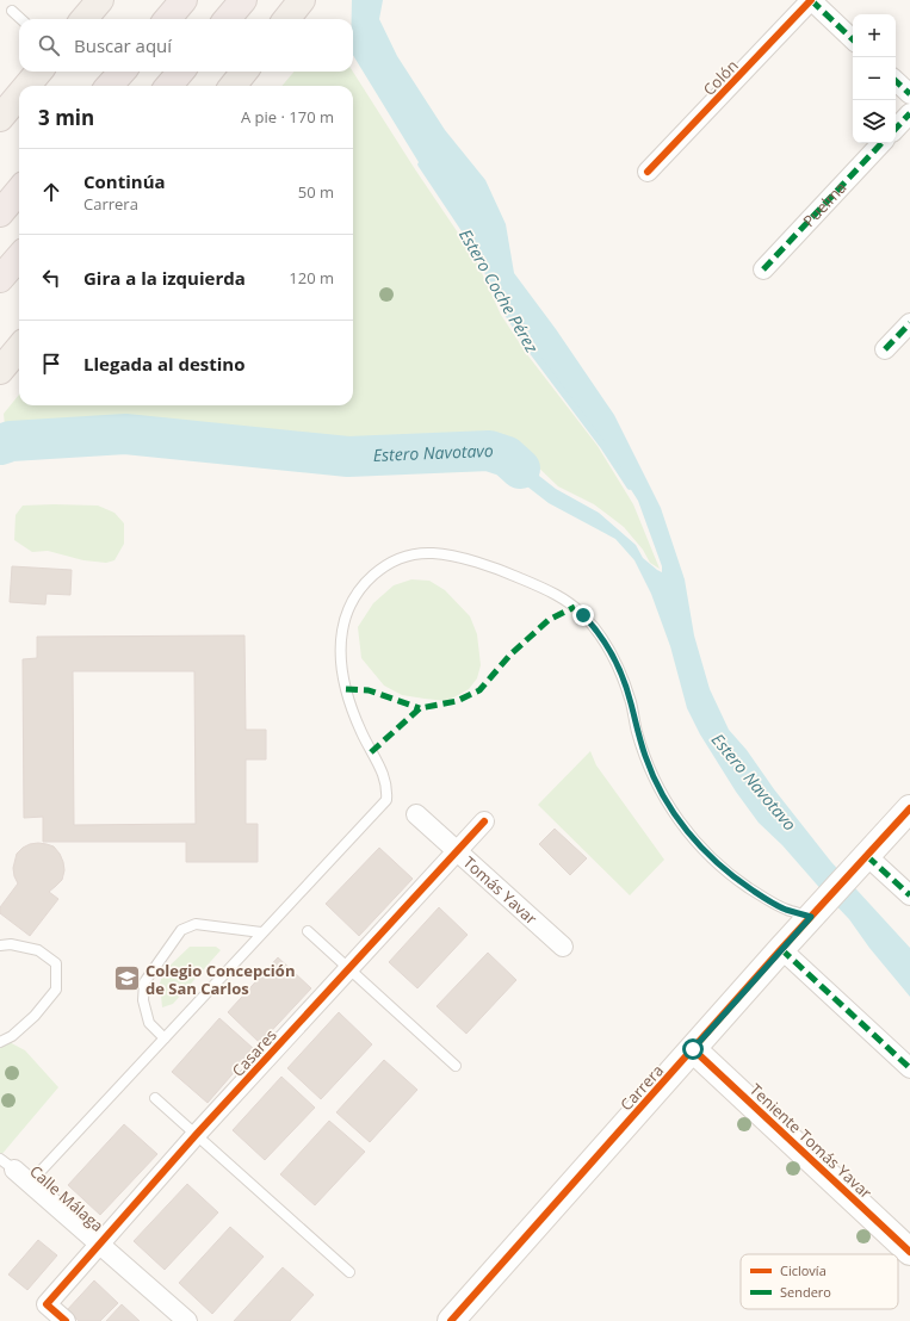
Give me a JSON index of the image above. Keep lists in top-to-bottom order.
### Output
{
  "streets": {
    "street": [
      "Colón",
      "Puelma",
      "Tomás Yavar",
      "Casares",
      "Carrera",
      "Teniente Tomás Yavar",
      "Calle Málaga"
    ]
  },
  "crossings": [
    ["Tomás Yavar", "Casares"],
    ["Casares", "Calle Málaga"],
    ["Carrera", "Teniente Tomás Yavar"]
  ],
  "water": ["Estero Coche Pérez", "Estero Navotavo"],
  "places": {
    "school or university": ["Colegio Concepción de San Carlos"]
  },
  "legend": ["Ciclovía", "Sendero"],
  "page": {
    "map_buttons": ["+", "−"],
    "search": "Buscar aquí",
    "heading": ["3 min", "A pie · 170 m"],
    "list": [
      ["Continúa", "Carrera", "50 m"],
      ["Gira a la izquierda", "120 m"],
      "Llegada al destino"
    ]
  }
}
